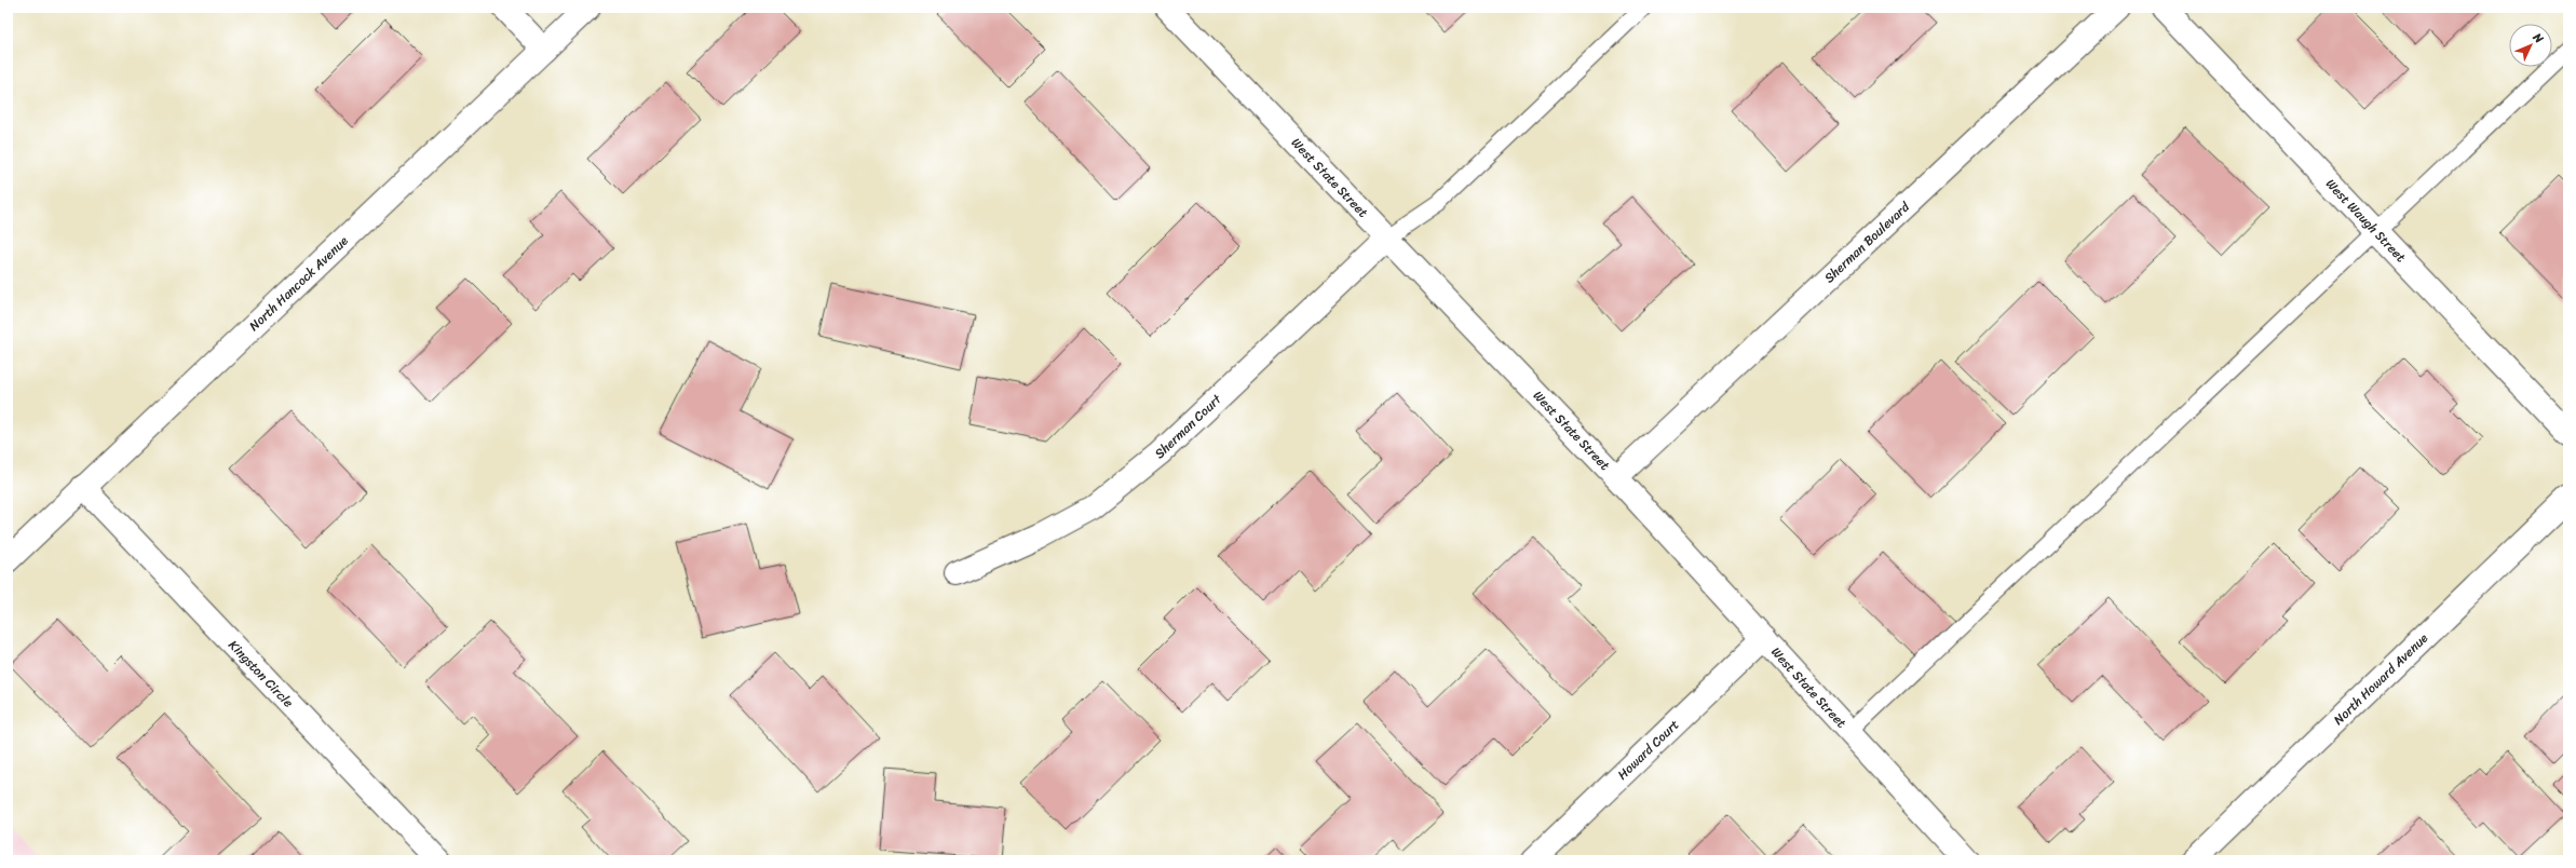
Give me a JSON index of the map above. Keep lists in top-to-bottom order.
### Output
{
  "streets": {
    "street": [
      "West State Street",
      "West Waugh Street",
      "Sherman Boulevard",
      "North Hancock Avenue",
      "Sherman Court",
      "Kingston Circle",
      "North Howard Avenue",
      "Howard Court"
    ]
  },
  "crossings": [
    ["West State Street", "Sherman Boulevard"],
    ["West State Street", "Sherman Court"],
    ["West State Street", "Howard Court"],
    ["North Hancock Avenue", "Kingston Circle"]
  ],
  "north": "top right"
}
